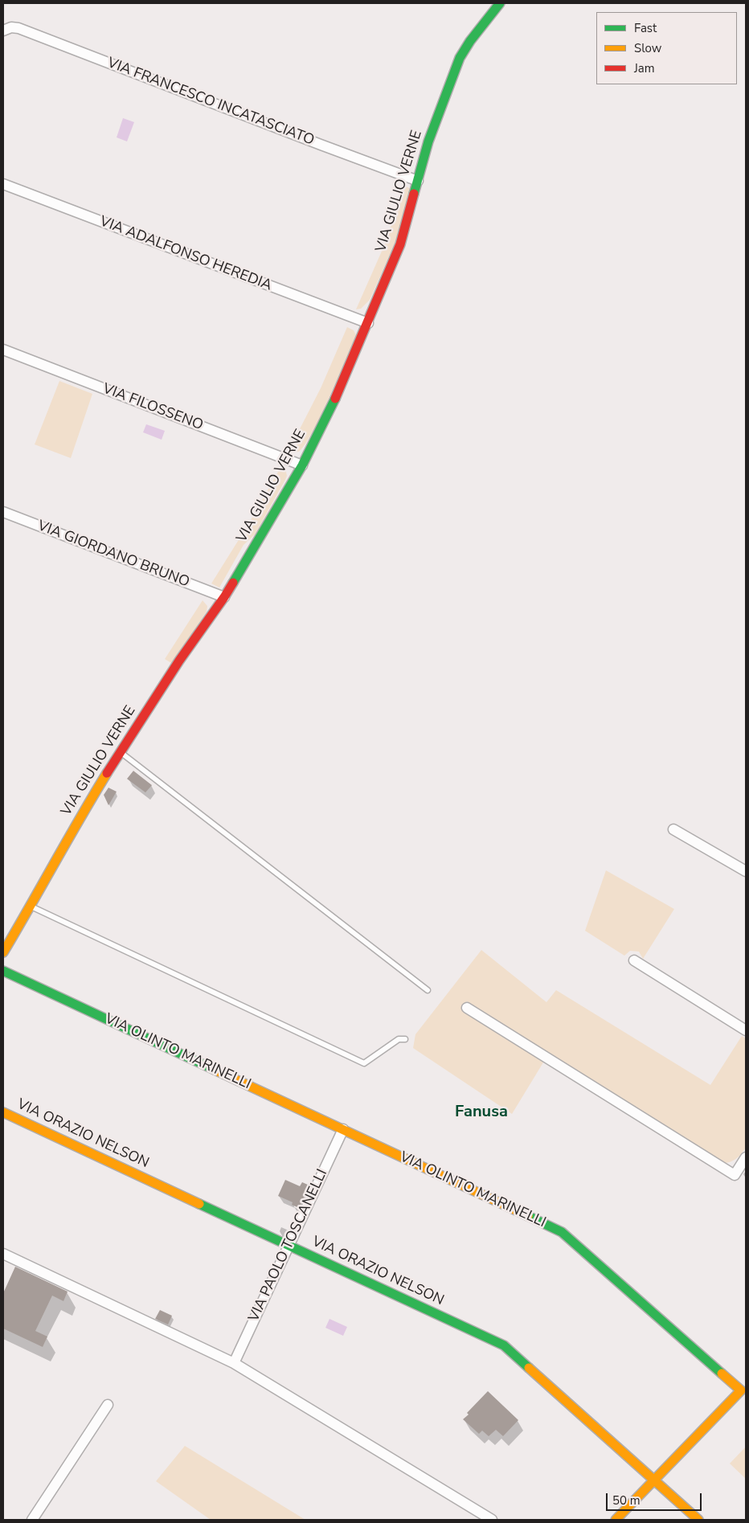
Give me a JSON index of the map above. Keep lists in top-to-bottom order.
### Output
{
  "streets": {
    "street": [
      "VIA FRANCESCO INCATASCIATO",
      "VIA GIULIO VERNE",
      "VIA ADALFONSO HEREDIA",
      "VIA FILOSSENO",
      "VIA GIORDANO BRUNO",
      "VIA OLINTO MARINELLI",
      "VIA ORAZIO NELSON",
      "VIA PAOLO TOSCANELLI"
    ]
  },
  "crossings": [
    ["VIA FRANCESCO INCATASCIATO", "VIA GIULIO VERNE"],
    ["VIA GIULIO VERNE", "VIA ADALFONSO HEREDIA"],
    ["VIA GIULIO VERNE", "VIA FILOSSENO"],
    ["VIA GIULIO VERNE", "VIA GIORDANO BRUNO"],
    ["VIA OLINTO MARINELLI", "VIA ORAZIO NELSON"],
    ["VIA OLINTO MARINELLI", "VIA PAOLO TOSCANELLI"],
    ["VIA ORAZIO NELSON", "VIA PAOLO TOSCANELLI"]
  ],
  "districts": ["Fanusa"],
  "legend": ["Fast", "Slow", "Jam"],
  "scale_bar": "50 m"
}
